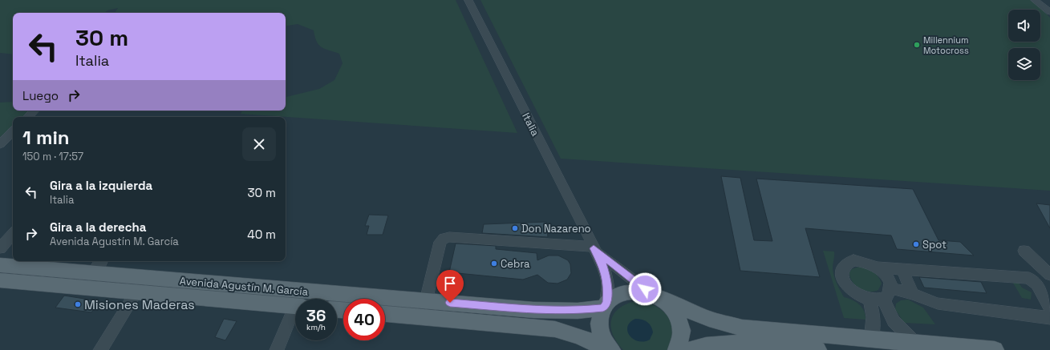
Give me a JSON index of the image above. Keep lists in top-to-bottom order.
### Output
{
  "streets": {
    "main road": ["Avenida Agustín M. García"],
    "street": ["Italia"]
  },
  "crossings": [
    ["Italia", "Avenida Agustín M. García"]
  ],
  "places": [
    "Millennium Motocross",
    "Don Nazareno",
    "Spot",
    "Cebra",
    "Misiones Maderas"
  ],
  "page": {
    "turn": ["30 m", "Italia"],
    "then": "Luego",
    "heading": ["1 min", "150 m · 17:57"],
    "list": [
      {
        "name": "Gira a la izquierda",
        "note": "Italia",
        "value": "30 m"
      },
      {
        "name": "Gira a la derecha",
        "note": "Avenida Agustín M. García",
        "value": "40 m"
      }
    ],
    "speed": "36 km/h",
    "limit": "40"
  }
}
